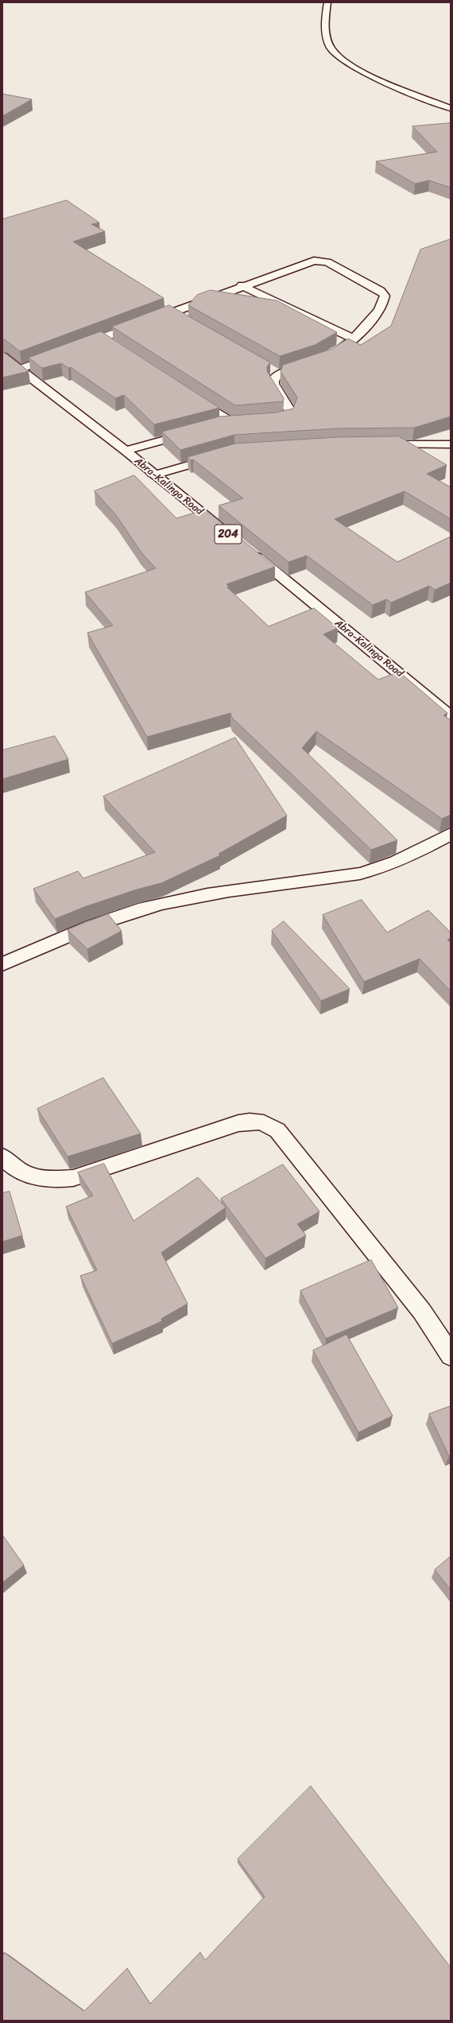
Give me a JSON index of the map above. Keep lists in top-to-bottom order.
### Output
{
  "streets": {
    "street": ["Abra-Kalinga Road", "204"]
  }
}
